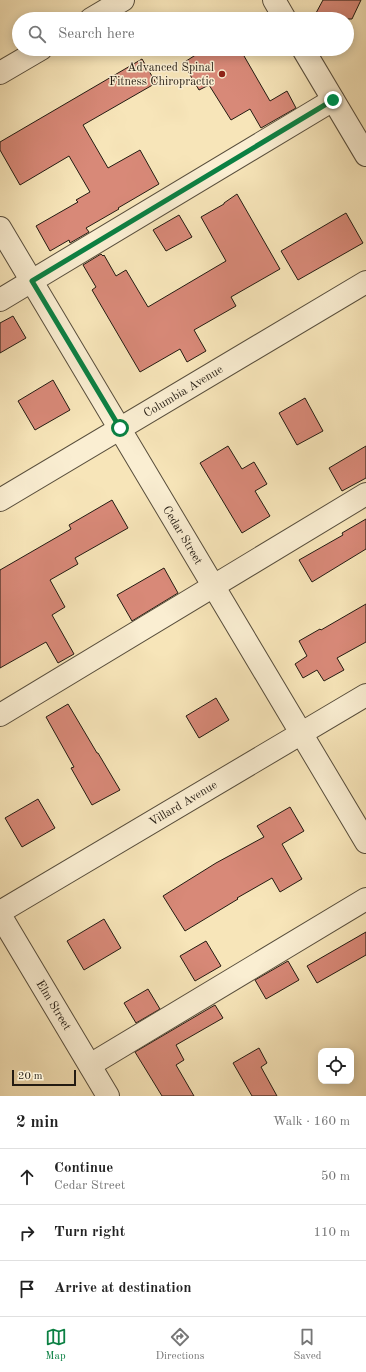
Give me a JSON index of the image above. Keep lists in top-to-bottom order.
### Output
{
  "streets": {
    "street": [
      "Columbia Avenue",
      "Cedar Street",
      "Villard Avenue",
      "Elm Street"
    ]
  },
  "crossings": [
    ["Columbia Avenue", "Cedar Street"],
    ["Cedar Street", "Villard Avenue"]
  ],
  "places": ["Advanced Spinal Fitness Chiropractic"],
  "scale_bar": "20 m",
  "page": {
    "search": "Search here",
    "scale": "20 m",
    "heading": ["2 min", "Walk · 160 m"],
    "list": [
      ["Continue", "Cedar Street", "50 m"],
      ["Turn right", "110 m"],
      "Arrive at destination"
    ],
    "nav": ["Map", "Directions", "Saved"]
  }
}
